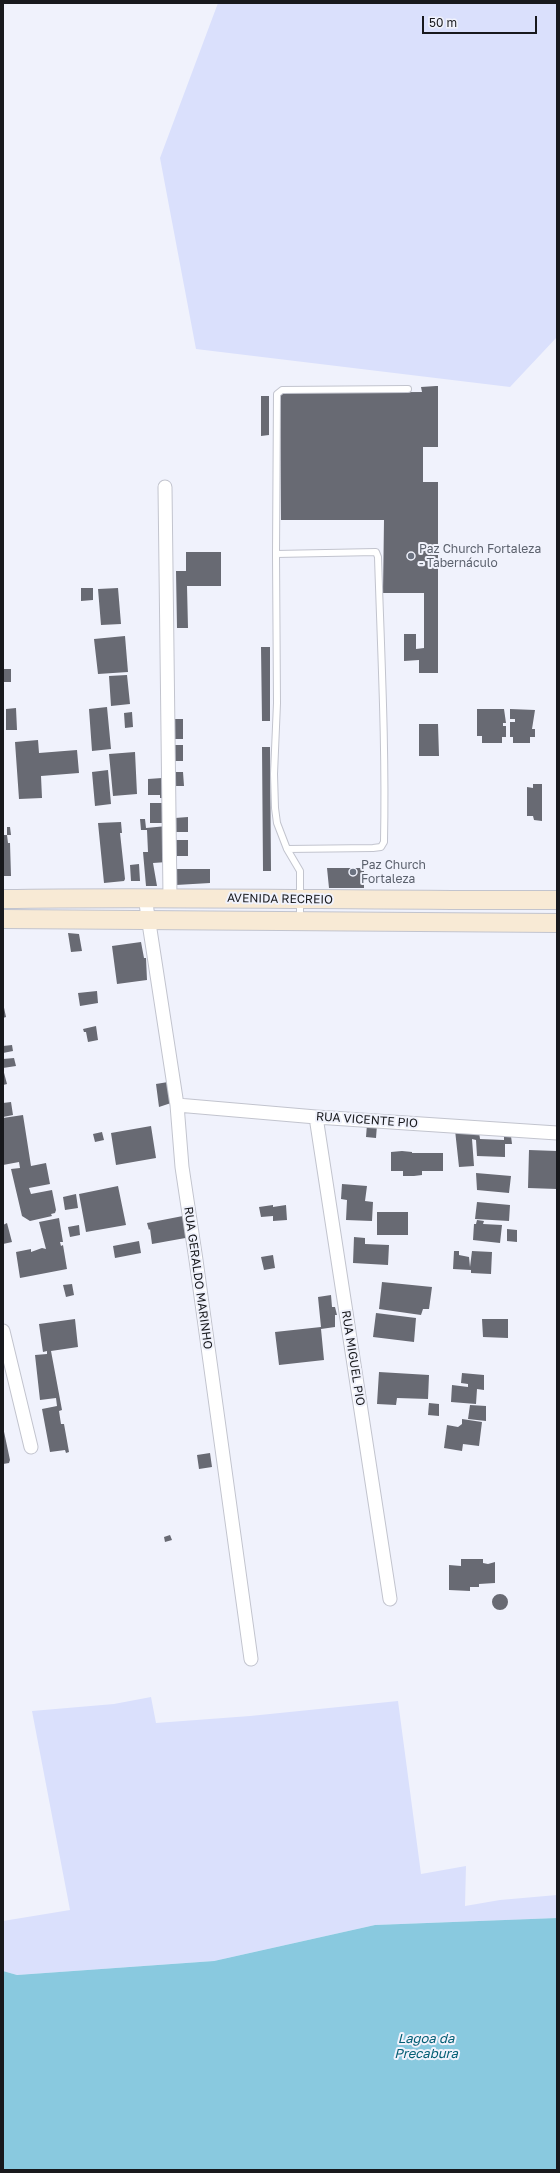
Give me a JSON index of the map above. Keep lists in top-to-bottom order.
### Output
{
  "streets": {
    "main road": ["AVENIDA RECREIO"],
    "street": ["RUA VICENTE PIO", "RUA GERALDO MARINHO", "RUA MIGUEL PIO"]
  },
  "crossings": [
    ["AVENIDA RECREIO", "RUA GERALDO MARINHO"],
    ["RUA VICENTE PIO", "RUA GERALDO MARINHO"],
    ["RUA VICENTE PIO", "RUA MIGUEL PIO"]
  ],
  "water": ["Lagoa da Precabura"],
  "places": ["Paz Church Fortaleza - Tabernáculo", "Paz Church Fortaleza"],
  "scale_bar": "50 m"
}
